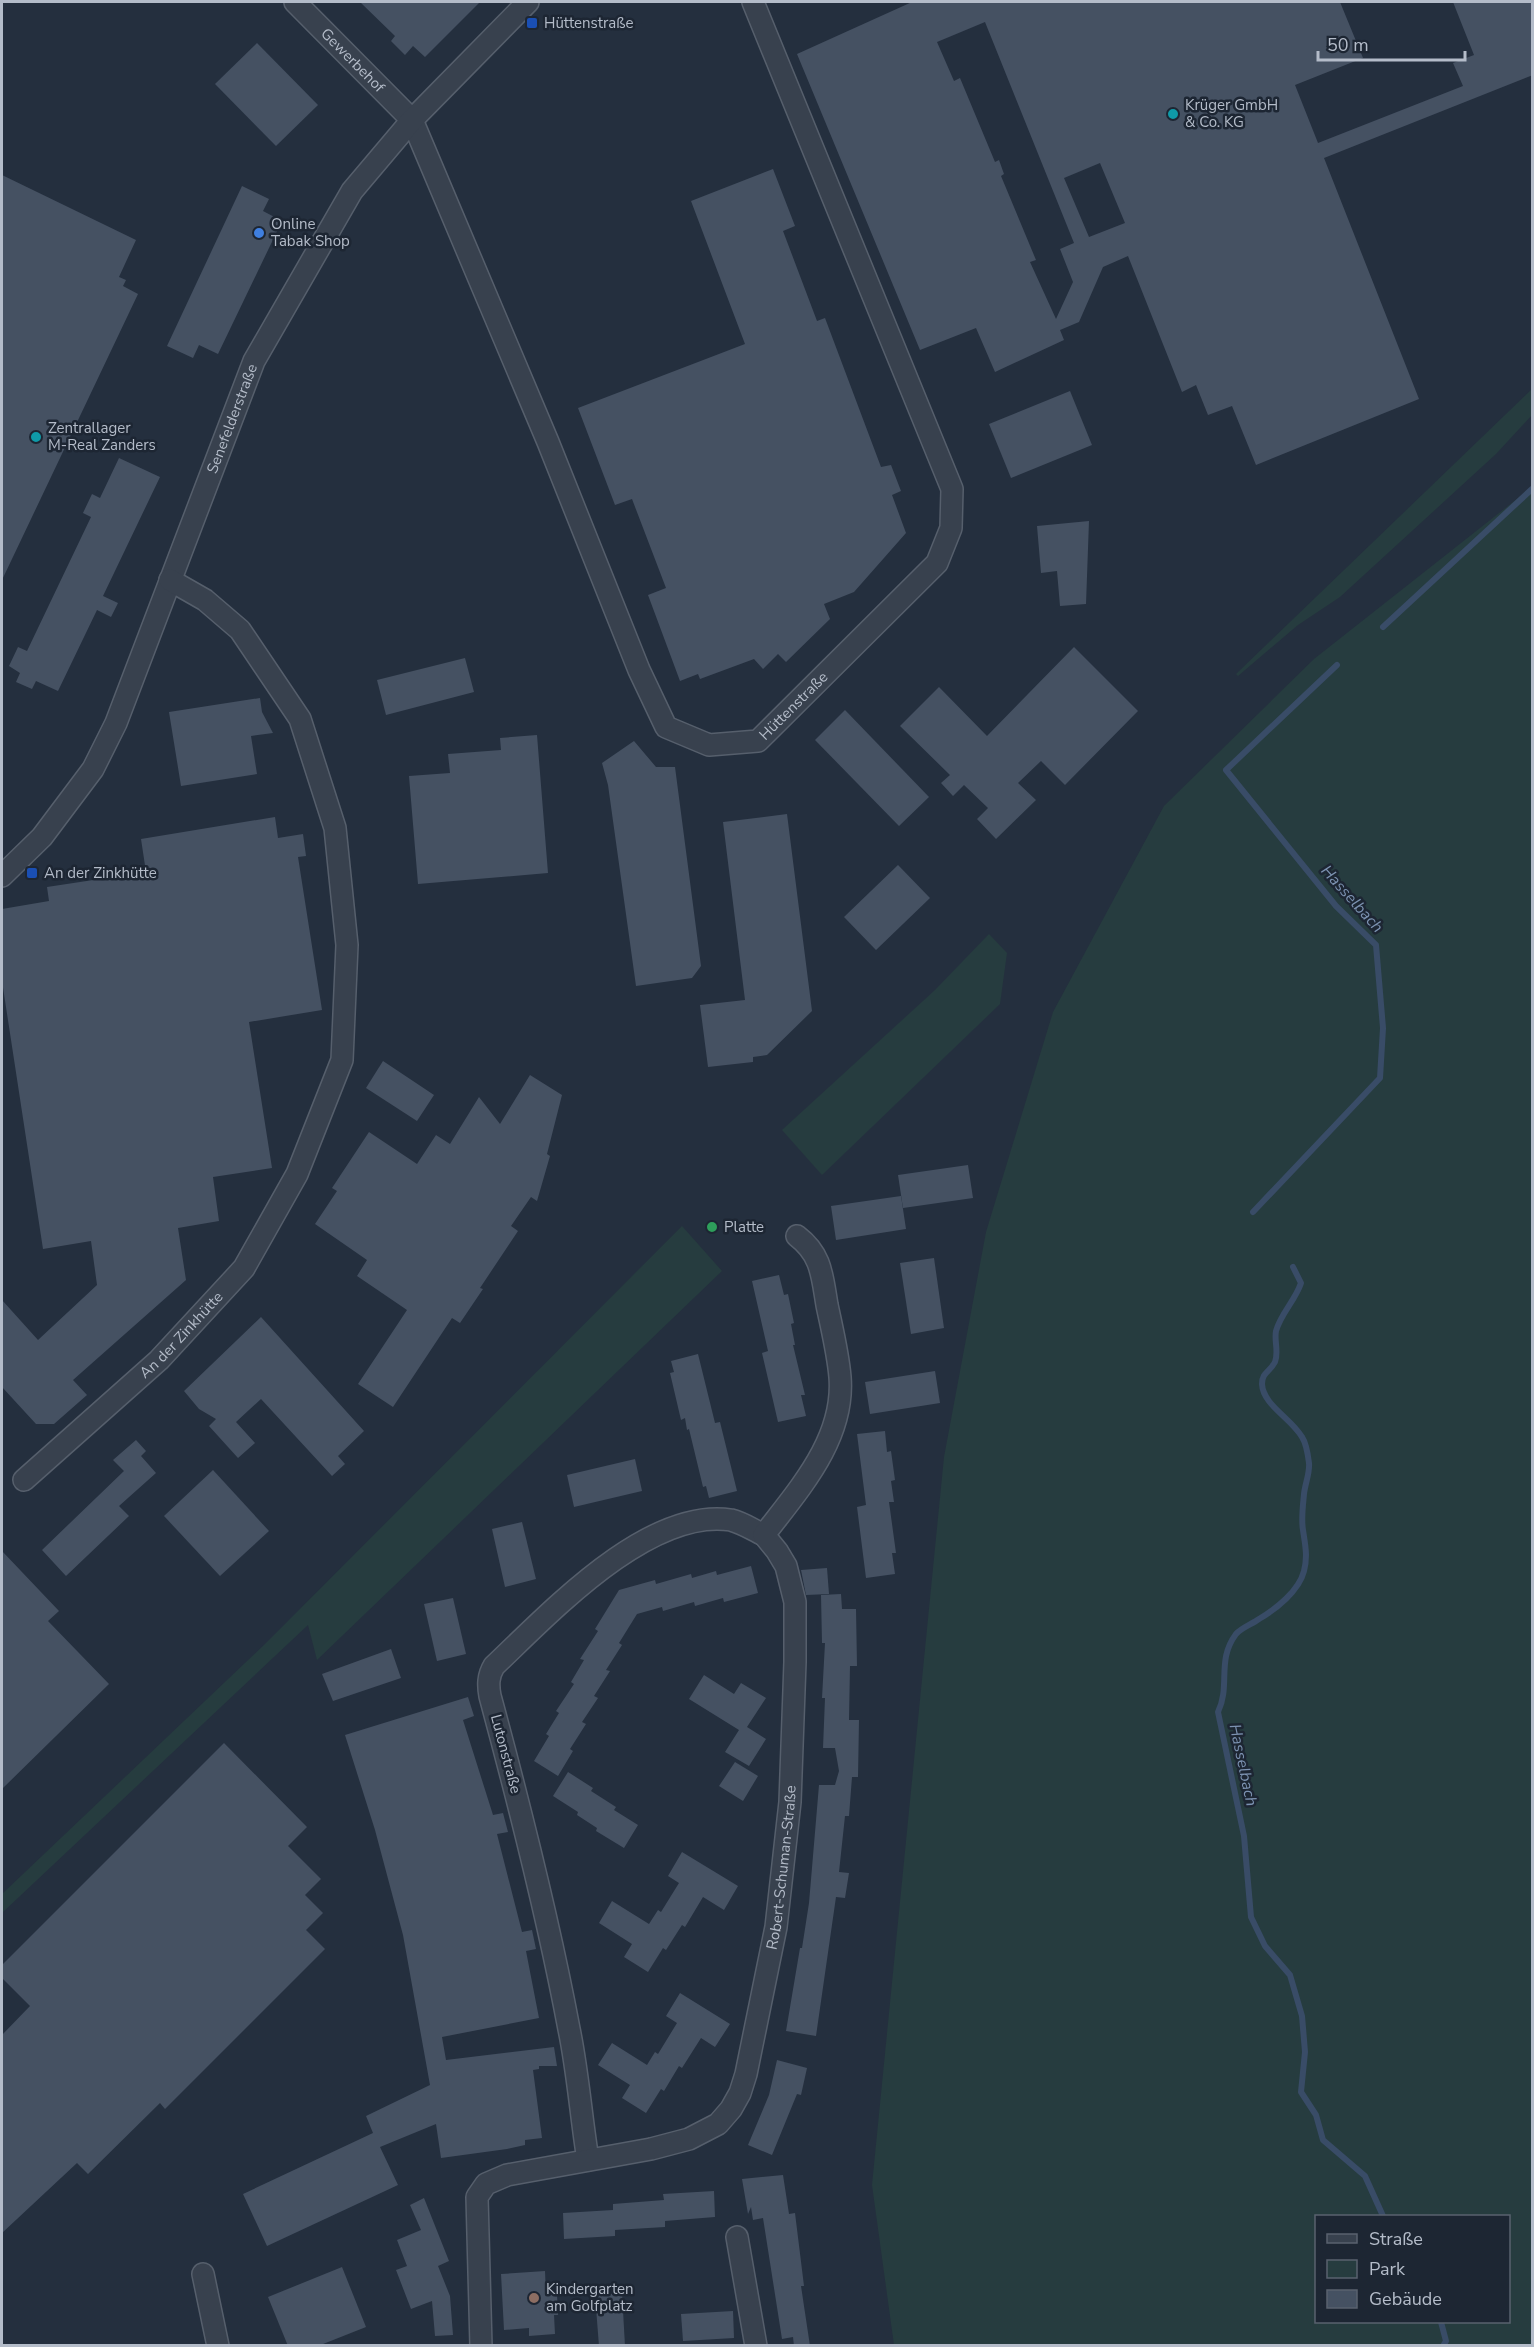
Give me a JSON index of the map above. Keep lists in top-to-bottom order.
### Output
{
  "streets": {
    "street": [
      "Gewerbehof",
      "Senefelderstraße",
      "Hüttenstraße",
      "An der Zinkhütte",
      "Lutonstraße",
      "Robert-Schuman-Straße"
    ]
  },
  "crossings": [
    ["Gewerbehof", "Senefelderstraße"],
    ["Gewerbehof", "Hüttenstraße"],
    ["Senefelderstraße", "Hüttenstraße"],
    ["Senefelderstraße", "An der Zinkhütte"],
    ["Lutonstraße", "Robert-Schuman-Straße"]
  ],
  "water": ["Hasselbach"],
  "places": {
    "transit": ["Hüttenstraße", "An der Zinkhütte"],
    "other": [
      "Krüger GmbH & Co. KG",
      "Online Tabak Shop",
      "Zentrallager M-Real Zanders",
      "Platte",
      "Kindergarten am Golfplatz"
    ]
  },
  "legend": ["Straße", "Park", "Gebäude"],
  "scale_bar": "50 m"
}
